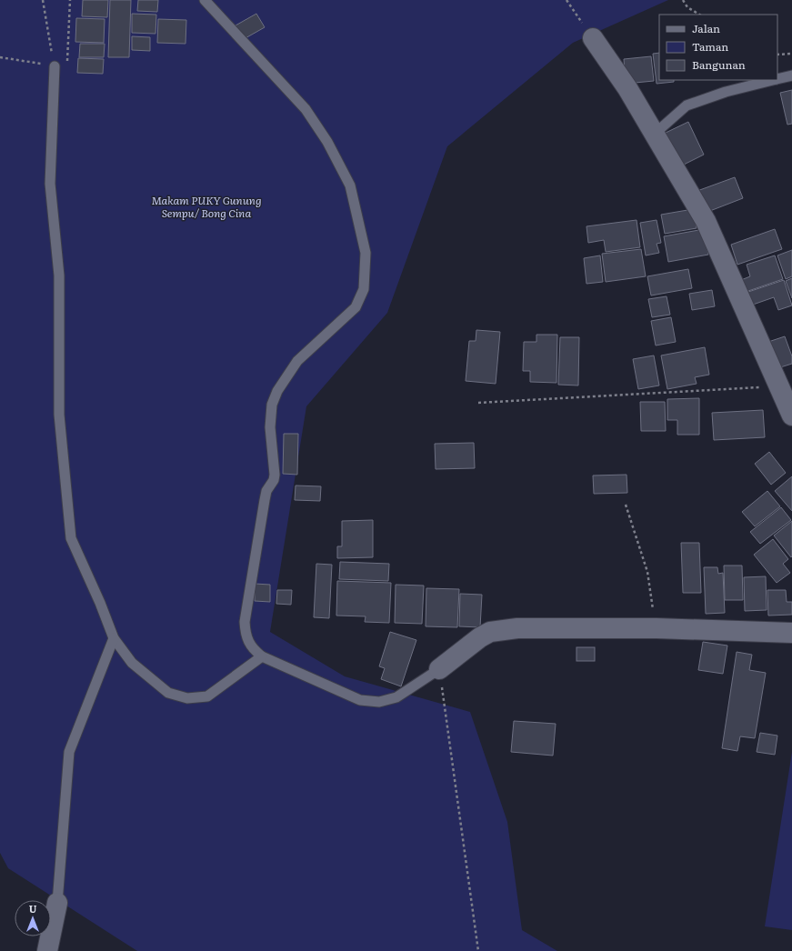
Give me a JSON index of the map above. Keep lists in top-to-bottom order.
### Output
{
  "parks": ["Makam PUKY Gunung Sempu/ Bong Cina"],
  "legend": ["Jalan", "Taman", "Bangunan"],
  "north": "top"
}
